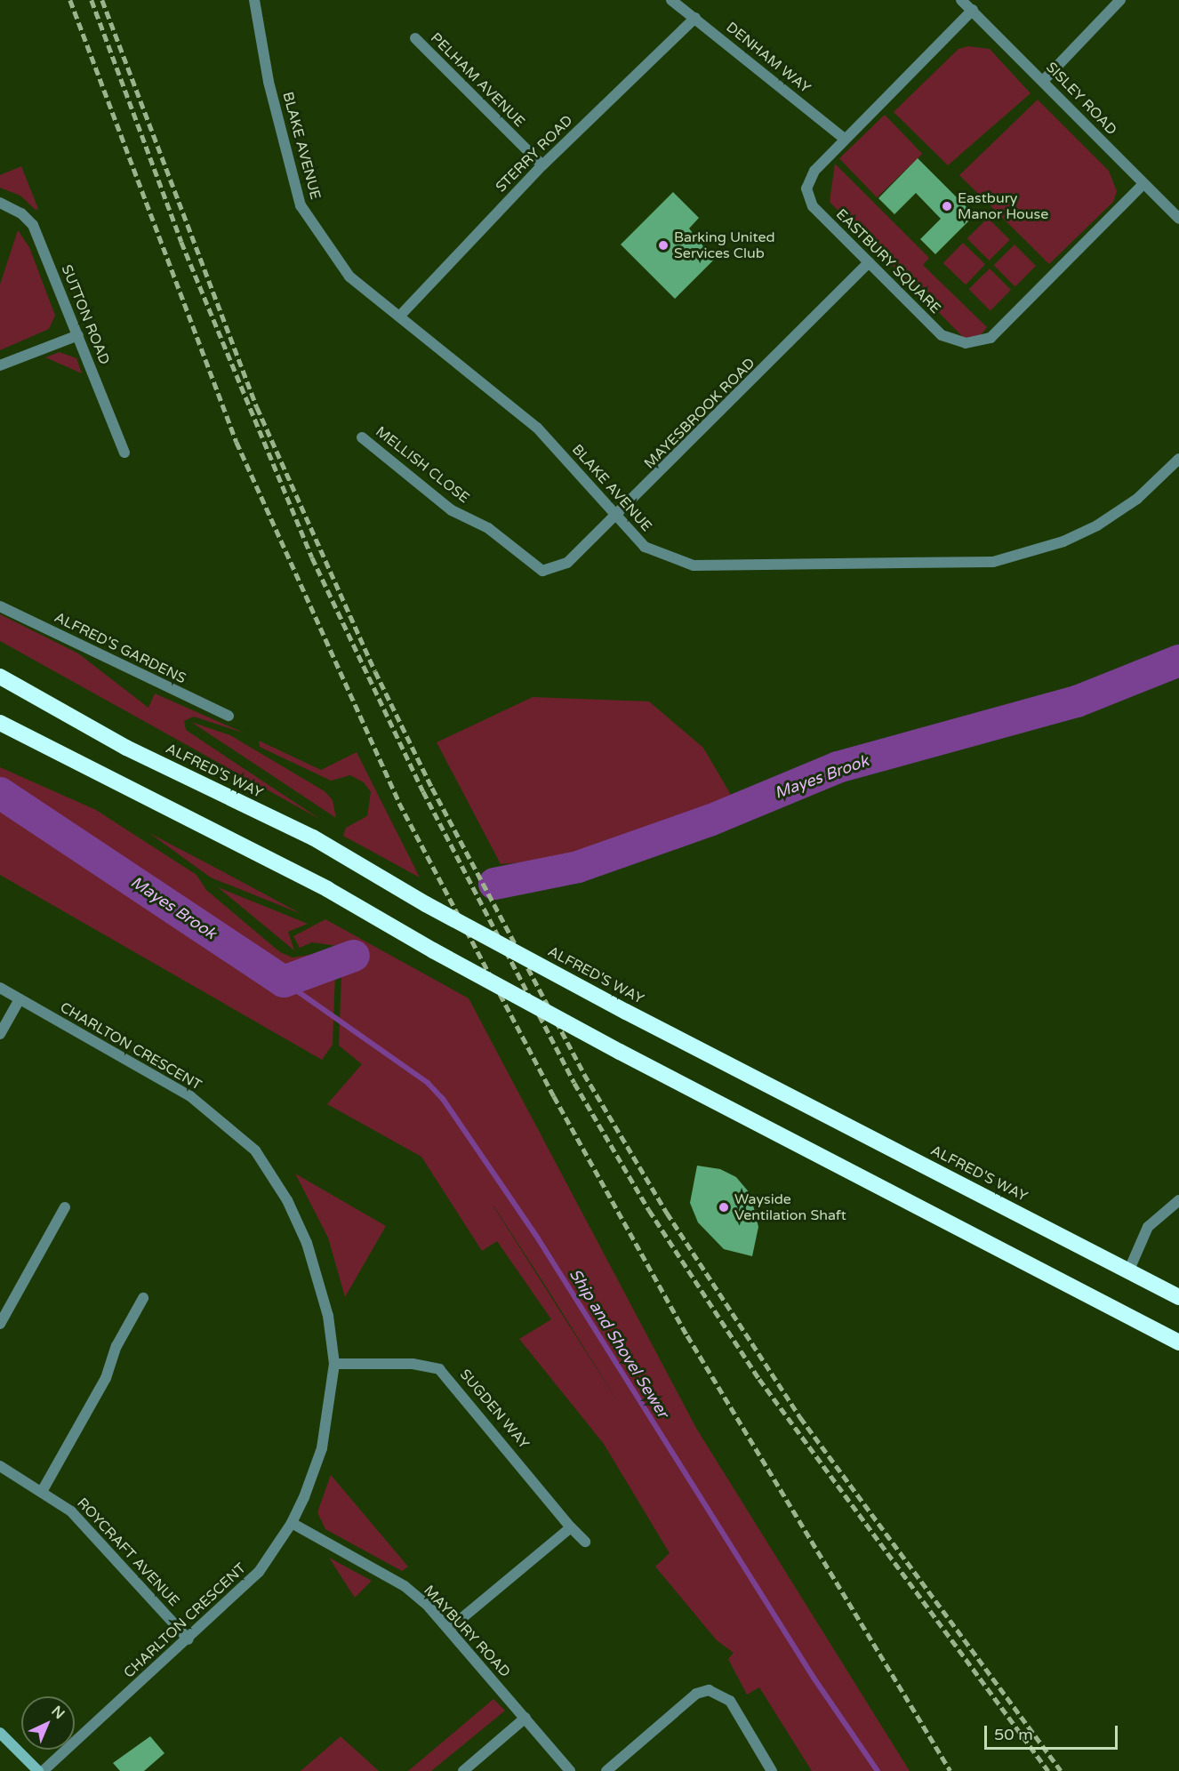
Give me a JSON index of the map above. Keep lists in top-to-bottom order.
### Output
{
  "streets": {
    "highway": ["ALFRED'S WAY"],
    "street": [
      "DENHAM WAY",
      "PELHAM AVENUE",
      "SISLEY ROAD",
      "BLAKE AVENUE",
      "STERRY ROAD",
      "EASTBURY SQUARE",
      "SUTTON ROAD",
      "MAYESBROOK ROAD",
      "MELLISH CLOSE",
      "ALFRED'S GARDENS",
      "CHARLTON CRESCENT",
      "SUGDEN WAY",
      "ROYCRAFT AVENUE",
      "MAYBURY ROAD"
    ]
  },
  "crossings": [
    ["DENHAM WAY", "STERRY ROAD"],
    ["DENHAM WAY", "EASTBURY SQUARE"],
    ["PELHAM AVENUE", "STERRY ROAD"],
    ["SISLEY ROAD", "EASTBURY SQUARE"],
    ["BLAKE AVENUE", "STERRY ROAD"],
    ["BLAKE AVENUE", "MAYESBROOK ROAD"],
    ["EASTBURY SQUARE", "MAYESBROOK ROAD"],
    ["MAYESBROOK ROAD", "MELLISH CLOSE"],
    ["CHARLTON CRESCENT", "SUGDEN WAY"],
    ["CHARLTON CRESCENT", "ROYCRAFT AVENUE"],
    ["CHARLTON CRESCENT", "MAYBURY ROAD"]
  ],
  "water": ["Mayes Brook", "Ship and Shovel Sewer"],
  "places": ["Eastbury Manor House", "Barking United Services Club", "Wayside Ventilation Shaft"],
  "scale_bar": "50 m",
  "north": "top right"
}
